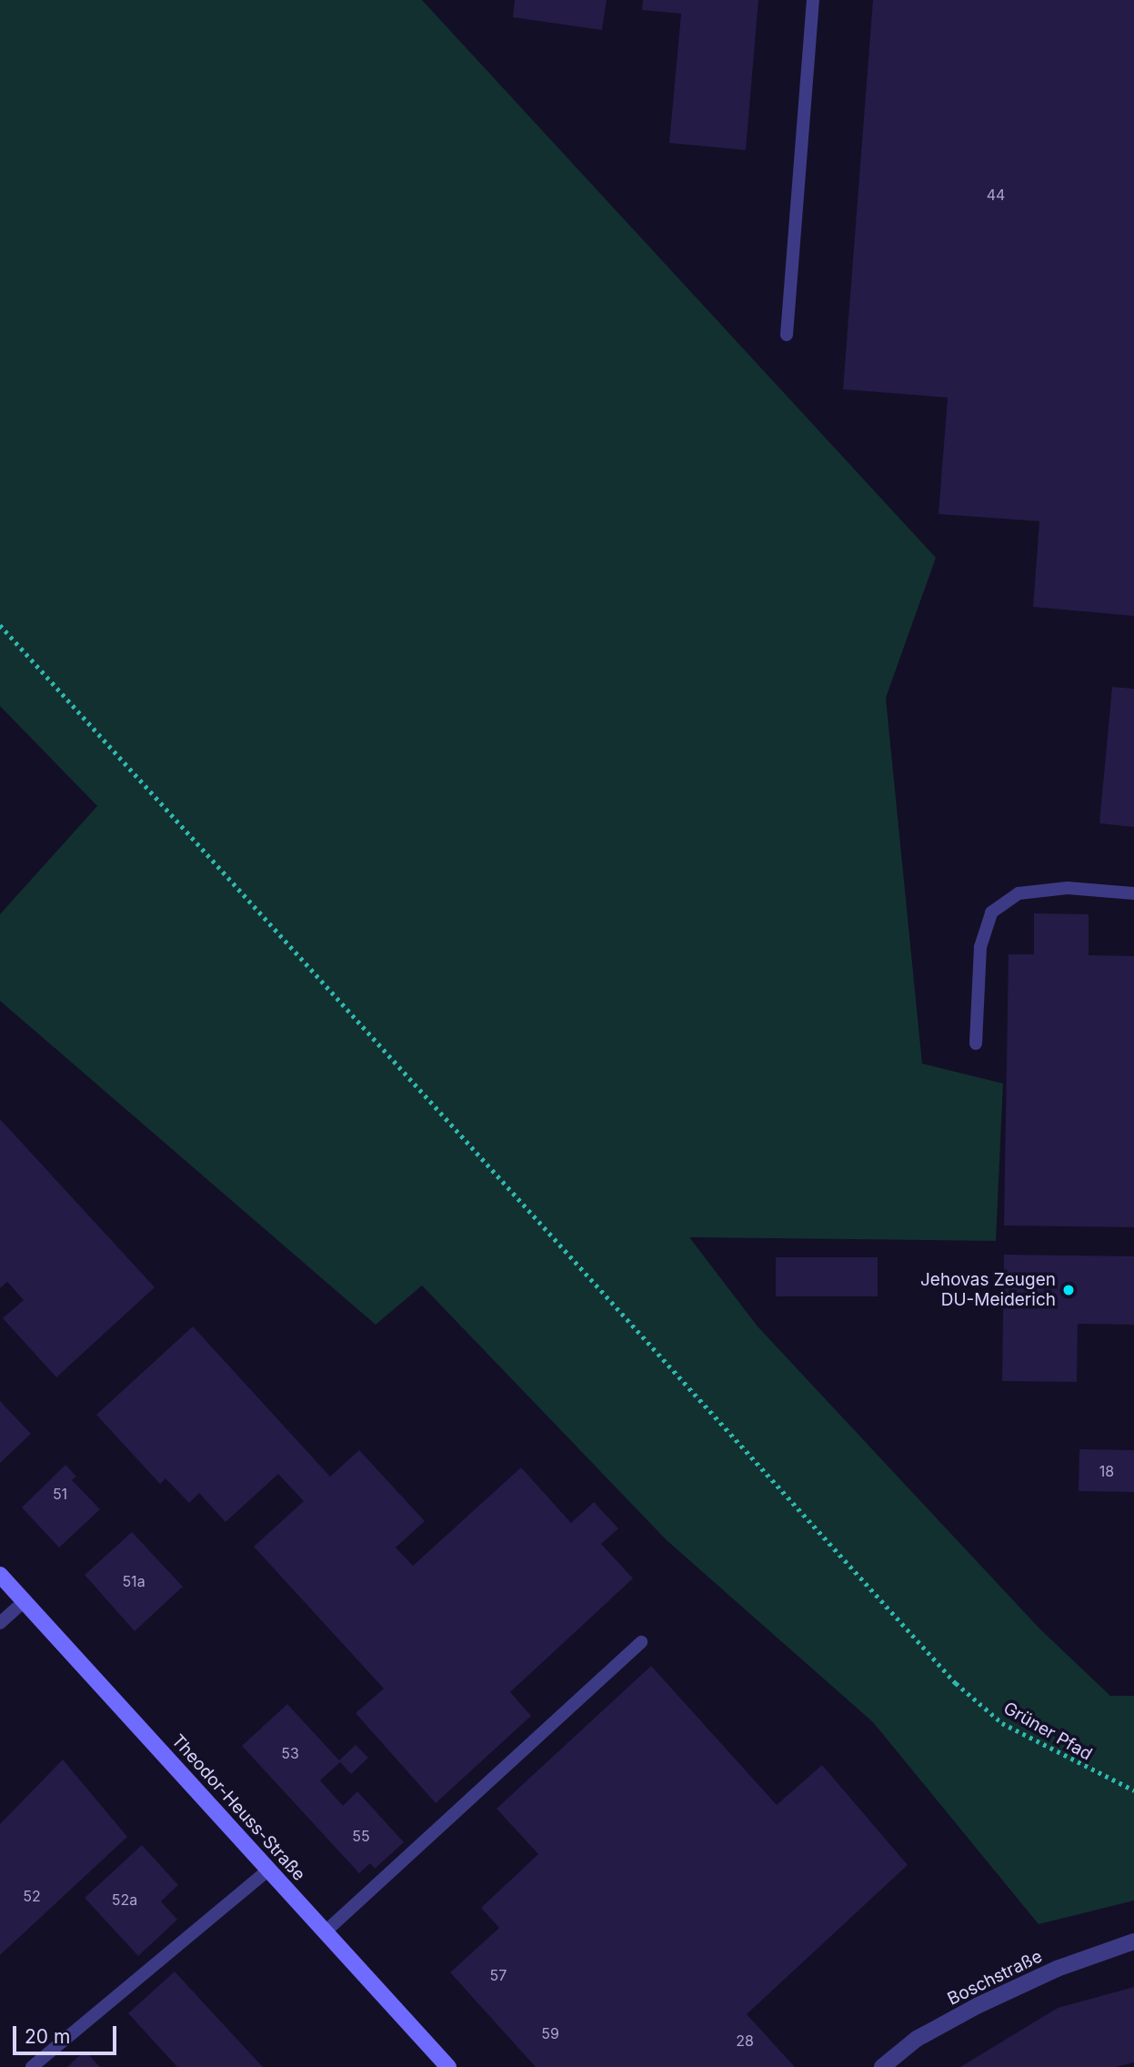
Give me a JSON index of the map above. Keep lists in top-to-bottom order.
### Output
{
  "streets": {
    "street": ["Theodor-Heuss-Straße", "Boschstraße"],
    "path": ["Grüner Pfad"]
  },
  "places": ["Jehovas Zeugen DU-Meiderich"],
  "house_numbers": [
    "44",
    "18",
    "51",
    "51a",
    "53",
    "55",
    "52",
    "52a",
    "57",
    "59",
    "28"
  ],
  "scale_bar": "20 m"
}
